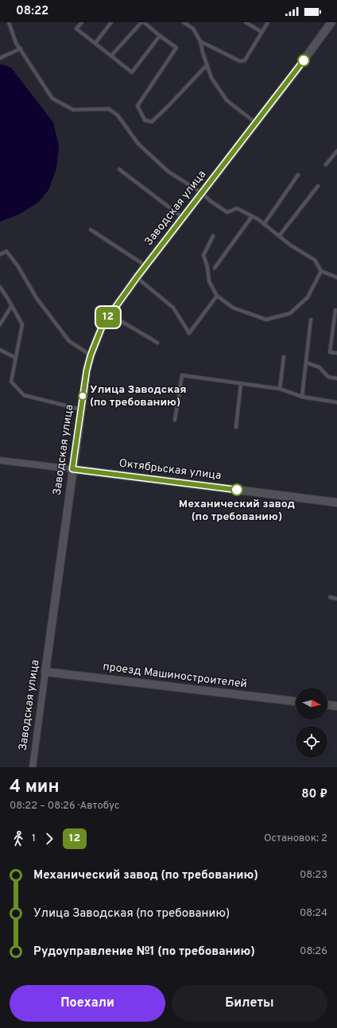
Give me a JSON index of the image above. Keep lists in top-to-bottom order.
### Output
{
  "streets": {
    "street": ["Заводская улица", "Октябрьская улица", "проезд Машиностроителей"]
  },
  "crossings": [
    ["Заводская улица", "Октябрьская улица"],
    ["Заводская улица", "проезд Машиностроителей"]
  ],
  "places": ["Улица Заводская (по требованию)", "Механический завод (по требованию)"],
  "lines": ["bus line 12"],
  "north": "right",
  "page": {
    "status": "08:22",
    "on_map": "12",
    "heading": ["4 мин", "08:22 – 08:26 · Автобус", "80 ₽"],
    "legs": ["1", "12", "Остановок: 2"],
    "list": [
      {
        "name": "Механический завод (по требованию)",
        "value": "08:23"
      },
      {
        "name": "Улица Заводская (по требованию)",
        "value": "08:24"
      },
      {
        "name": "Рудоуправление №1 (по требованию)",
        "value": "08:26"
      }
    ],
    "buttons": ["Поехали", "Билеты"]
  }
}
